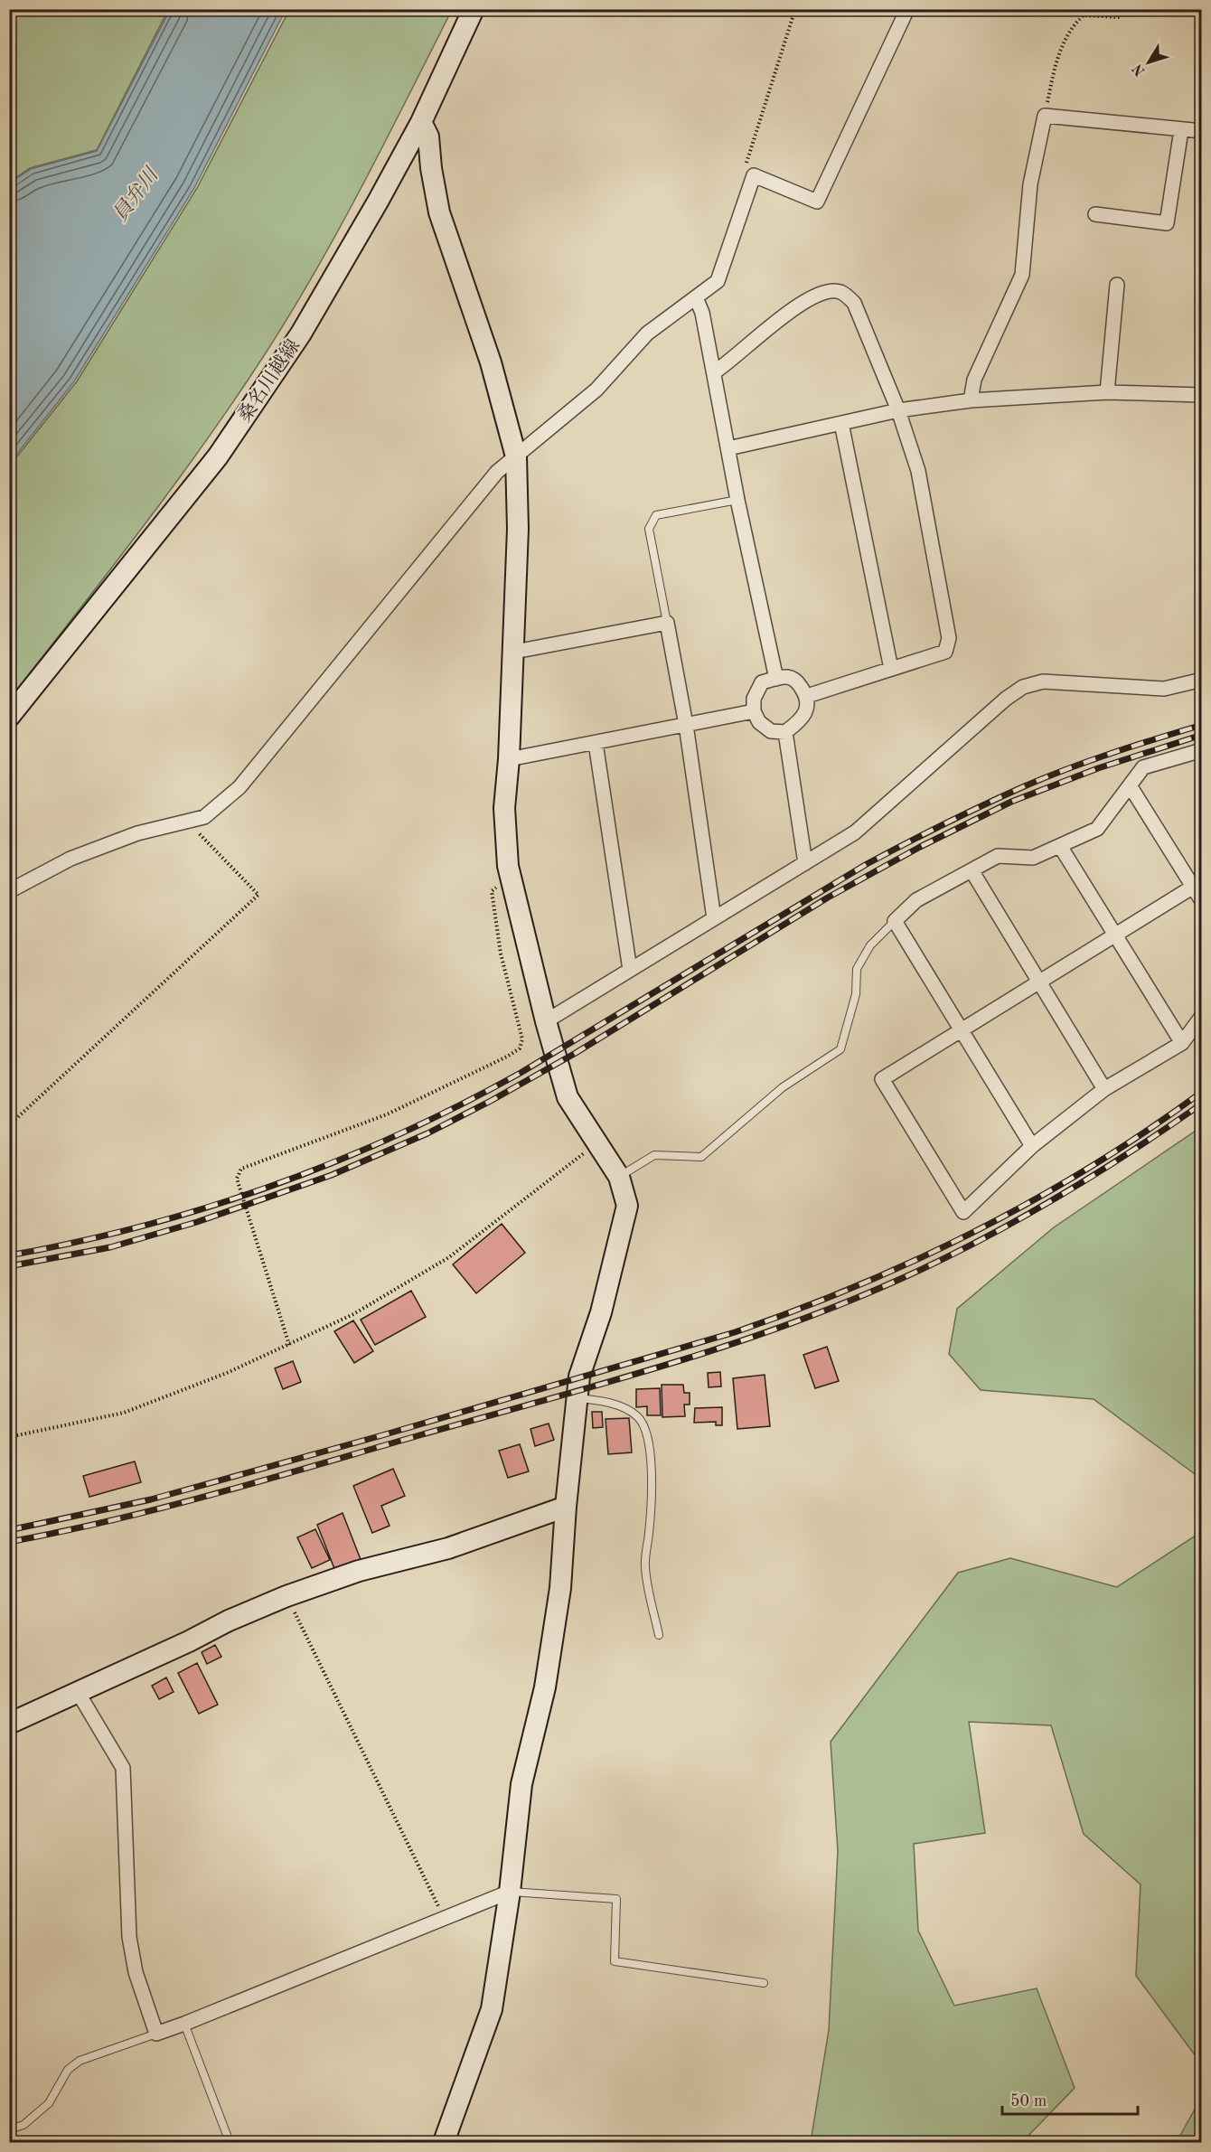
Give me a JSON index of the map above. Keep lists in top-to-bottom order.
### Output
{
  "streets": {
    "street": ["桑名川越線"]
  },
  "water": ["員弁川"],
  "scale_bar": "50 m",
  "north": "bottom left"
}
